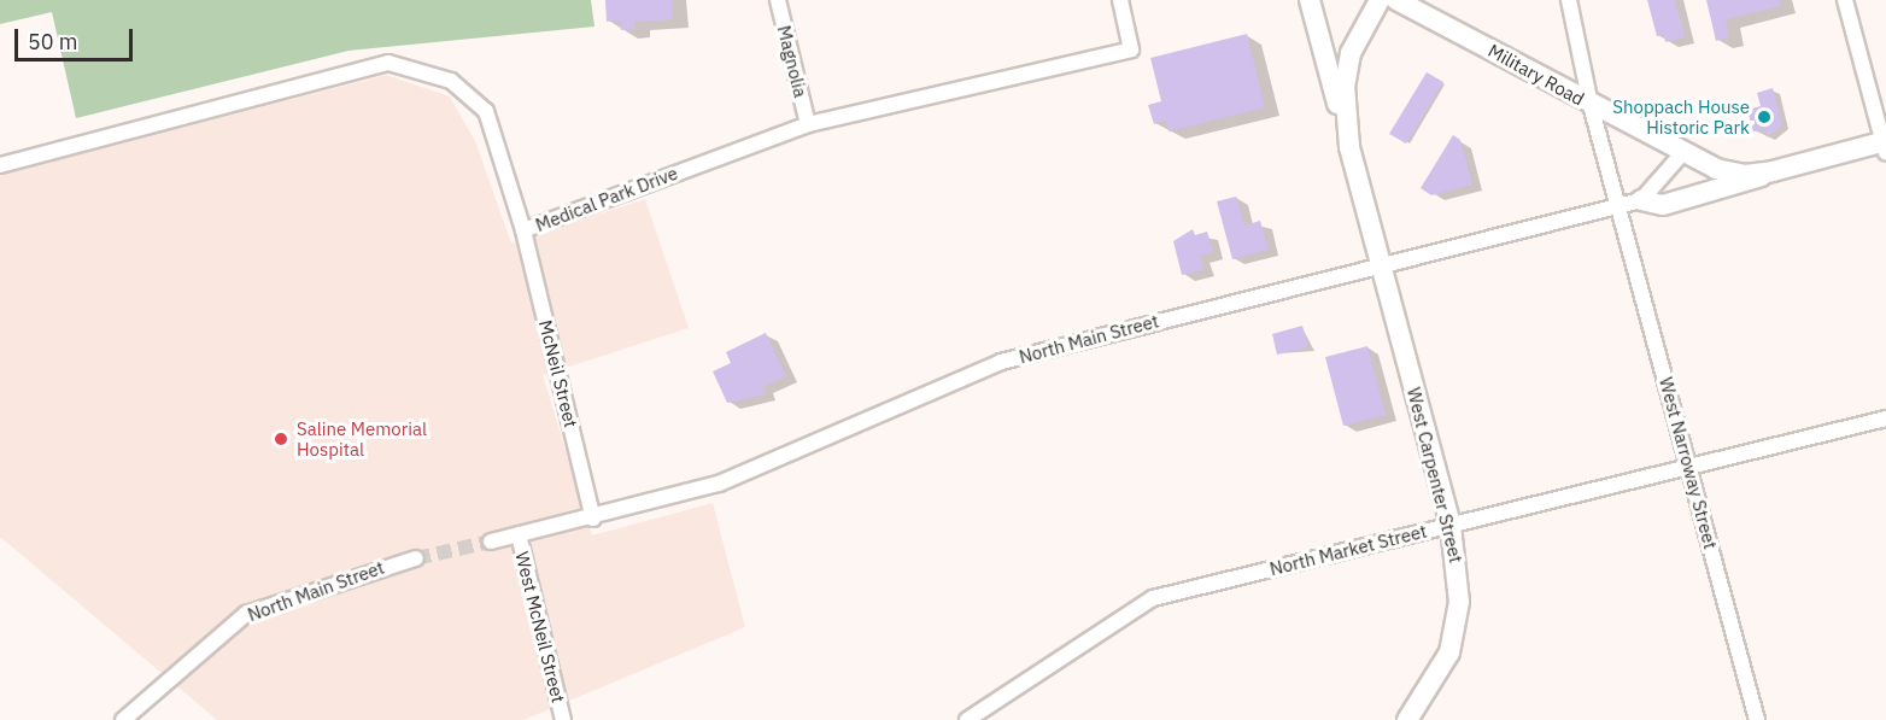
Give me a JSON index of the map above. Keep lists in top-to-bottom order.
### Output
{
  "streets": {
    "main road": ["Military Road", "West Carpenter Street"],
    "street": [
      "Magnolia",
      "Medical Park Drive",
      "North Main Street",
      "McNeil Street",
      "West Narroway Street",
      "North Market Street",
      "West McNeil Street"
    ]
  },
  "crossings": [
    ["Magnolia", "Medical Park Drive"],
    ["Military Road", "West Narroway Street"],
    ["Medical Park Drive", "McNeil Street"],
    ["North Main Street", "McNeil Street"],
    ["North Main Street", "West Narroway Street"],
    ["North Main Street", "West Carpenter Street"],
    ["North Main Street", "West McNeil Street"],
    ["West Narroway Street", "North Market Street"],
    ["West Carpenter Street", "North Market Street"]
  ],
  "places": ["Shoppach House Historic Park", "Saline Memorial Hospital"],
  "scale_bar": "50 m"
}
